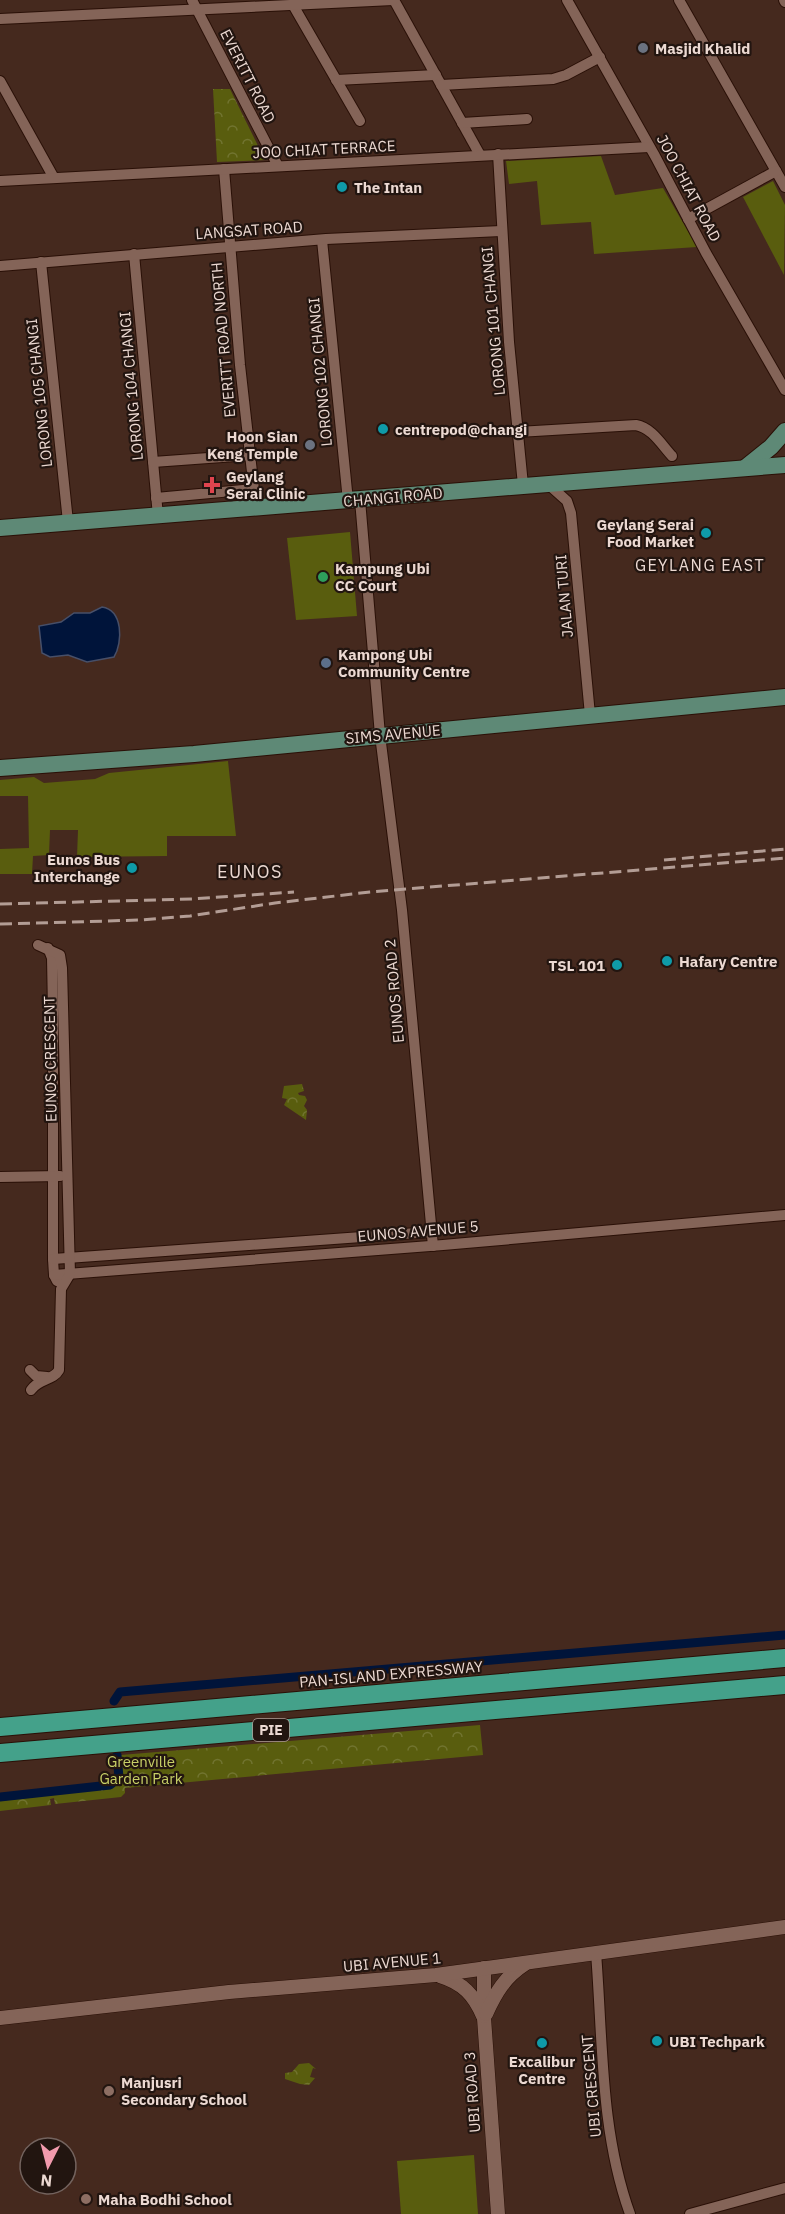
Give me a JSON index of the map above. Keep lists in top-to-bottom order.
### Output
{
  "streets": {
    "highway": ["PAN-ISLAND EXPRESSWAY", "PIE"],
    "main road": ["CHANGI ROAD", "SIMS AVENUE"],
    "street": [
      "EVERITT ROAD",
      "JOO CHIAT TERRACE",
      "JOO CHIAT ROAD",
      "LANGSAT ROAD",
      "LORONG 101 CHANGI",
      "EVERITT ROAD NORTH",
      "LORONG 102 CHANGI",
      "LORONG 104 CHANGI",
      "LORONG 105 CHANGI",
      "JALAN TURI",
      "EUNOS ROAD 2",
      "EUNOS CRESCENT",
      "EUNOS AVENUE 5",
      "UBI AVENUE 1",
      "UBI CRESCENT",
      "UBI ROAD 3"
    ]
  },
  "crossings": [
    ["EVERITT ROAD", "JOO CHIAT TERRACE"],
    ["JOO CHIAT TERRACE", "JOO CHIAT ROAD"],
    ["JOO CHIAT TERRACE", "LORONG 101 CHANGI"],
    ["JOO CHIAT TERRACE", "EVERITT ROAD NORTH"],
    ["LANGSAT ROAD", "LORONG 101 CHANGI"],
    ["LANGSAT ROAD", "EVERITT ROAD NORTH"],
    ["LANGSAT ROAD", "LORONG 102 CHANGI"],
    ["LANGSAT ROAD", "LORONG 104 CHANGI"],
    ["LANGSAT ROAD", "LORONG 105 CHANGI"],
    ["LORONG 101 CHANGI", "CHANGI ROAD"],
    ["EVERITT ROAD NORTH", "CHANGI ROAD"],
    ["LORONG 102 CHANGI", "CHANGI ROAD"],
    ["LORONG 102 CHANGI", "SIMS AVENUE"],
    ["LORONG 102 CHANGI", "EUNOS ROAD 2"],
    ["LORONG 104 CHANGI", "CHANGI ROAD"],
    ["LORONG 105 CHANGI", "CHANGI ROAD"],
    ["CHANGI ROAD", "JALAN TURI"],
    ["JALAN TURI", "SIMS AVENUE"],
    ["SIMS AVENUE", "EUNOS ROAD 2"],
    ["EUNOS ROAD 2", "EUNOS AVENUE 5"],
    ["EUNOS CRESCENT", "EUNOS AVENUE 5"],
    ["UBI AVENUE 1", "UBI CRESCENT"],
    ["UBI AVENUE 1", "UBI ROAD 3"]
  ],
  "districts": ["GEYLANG EAST", "EUNOS"],
  "parks": ["Greenville Garden Park"],
  "places": {
    "other": [
      "Masjid Khalid",
      "The Intan",
      "centrepod@changi",
      "Hoon Sian Keng Temple",
      "Geylang Serai Food Market",
      "Kampung Ubi CC Court",
      "Kampong Ubi Community Centre",
      "Eunos Bus Interchange",
      "Hafary Centre",
      "TSL 101",
      "UBI Techpark",
      "Excalibur Centre",
      "Manjusri Secondary School",
      "Maha Bodhi School"
    ],
    "health": ["Geylang Serai Clinic"]
  },
  "north": "bottom"
}
